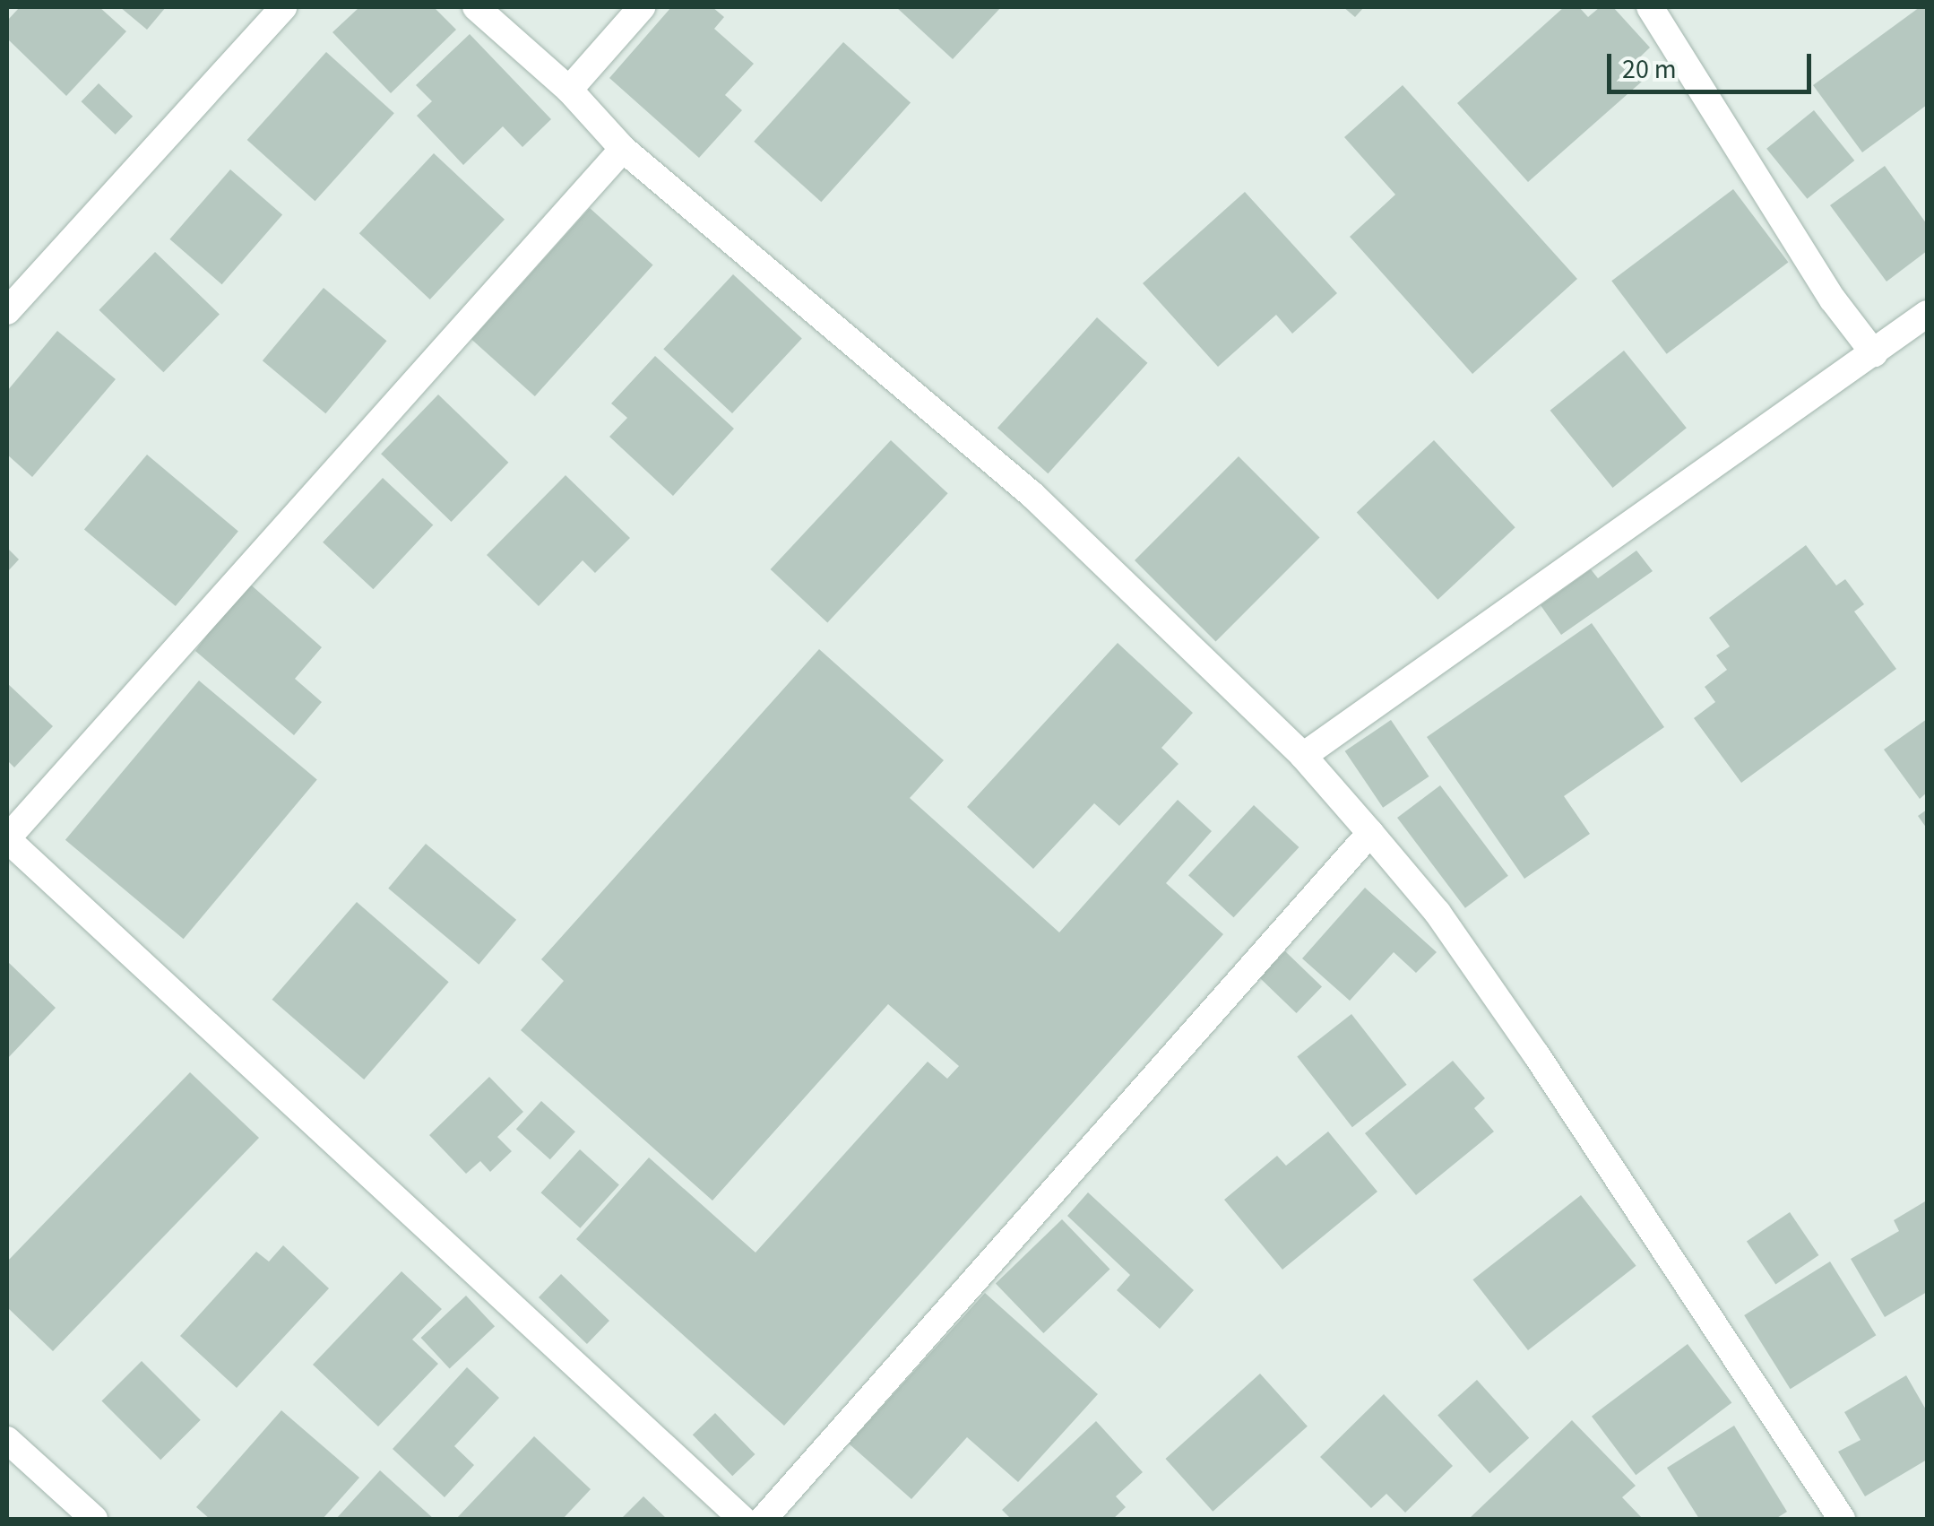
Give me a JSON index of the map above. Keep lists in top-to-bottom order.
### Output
{
  "scale_bar": "20 m"
}
